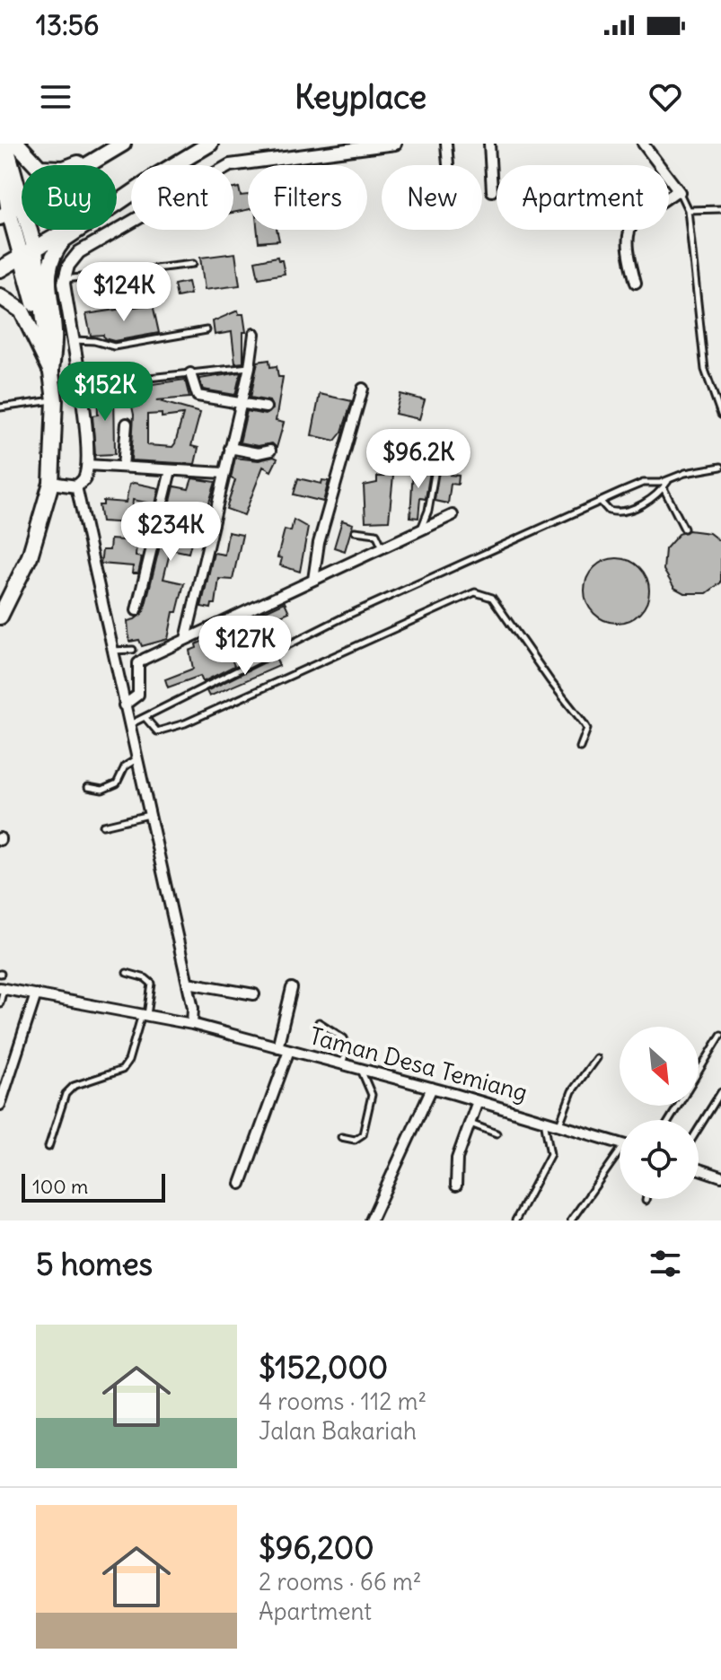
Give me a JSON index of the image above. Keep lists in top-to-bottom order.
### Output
{
  "streets": {
    "street": ["Taman Desa Temiang"]
  },
  "scale_bar": "100 m",
  "north": "bottom right",
  "page": {
    "status": "13:56",
    "header": "Keyplace",
    "chip": [
      "Buy",
      "Rent",
      "Filters",
      "New",
      "Apartment"
    ],
    "price": [
      "$124K",
      "$152K",
      "$96.2K",
      "$234K",
      "$127K"
    ],
    "scale": "100 m",
    "heading": "5 homes",
    "list": [
      {
        "name": "$152,000",
        "note": "4 rooms · 112 m² · Jalan Bakariah"
      },
      {
        "name": "$96,200",
        "note": "2 rooms · 66 m² · Apartment"
      }
    ]
  }
}
